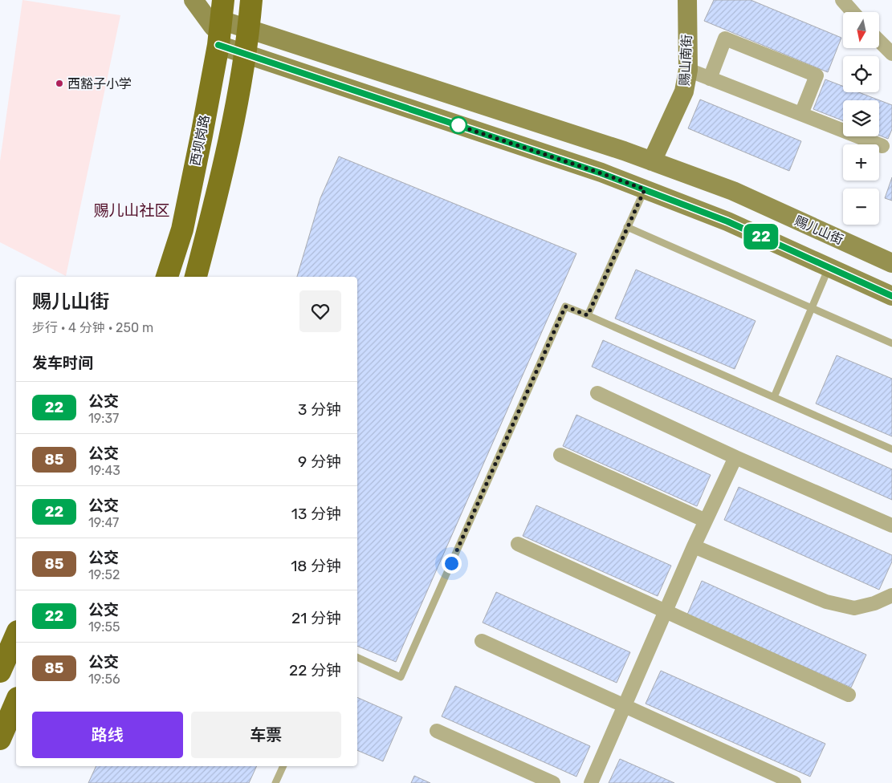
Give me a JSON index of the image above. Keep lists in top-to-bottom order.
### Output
{
  "streets": {
    "main road": ["赐山南街", "西坝岗路", "赐儿山街"]
  },
  "crossings": [
    ["赐山南街", "赐儿山街"],
    ["西坝岗路", "赐儿山街"]
  ],
  "districts": ["赐儿山社区"],
  "places": ["西豁子小学"],
  "lines": ["bus line 22"],
  "north": "bottom",
  "page": {
    "on_map": "22",
    "map_buttons": ["+", "−"],
    "heading": [
      ["赐儿山街", "步行 · 4 分钟 · 250 m"],
      "发车时间"
    ],
    "list": [
      {
        "mark": "22",
        "name": "公交",
        "note": "19:37",
        "value": "3 分钟"
      },
      {
        "mark": "85",
        "name": "公交",
        "note": "19:43",
        "value": "9 分钟"
      },
      {
        "mark": "22",
        "name": "公交",
        "note": "19:47",
        "value": "13 分钟"
      },
      {
        "mark": "85",
        "name": "公交",
        "note": "19:52",
        "value": "18 分钟"
      },
      {
        "mark": "22",
        "name": "公交",
        "note": "19:55",
        "value": "21 分钟"
      },
      {
        "mark": "85",
        "name": "公交",
        "note": "19:56",
        "value": "22 分钟"
      }
    ],
    "buttons": ["路线", "车票"]
  }
}
